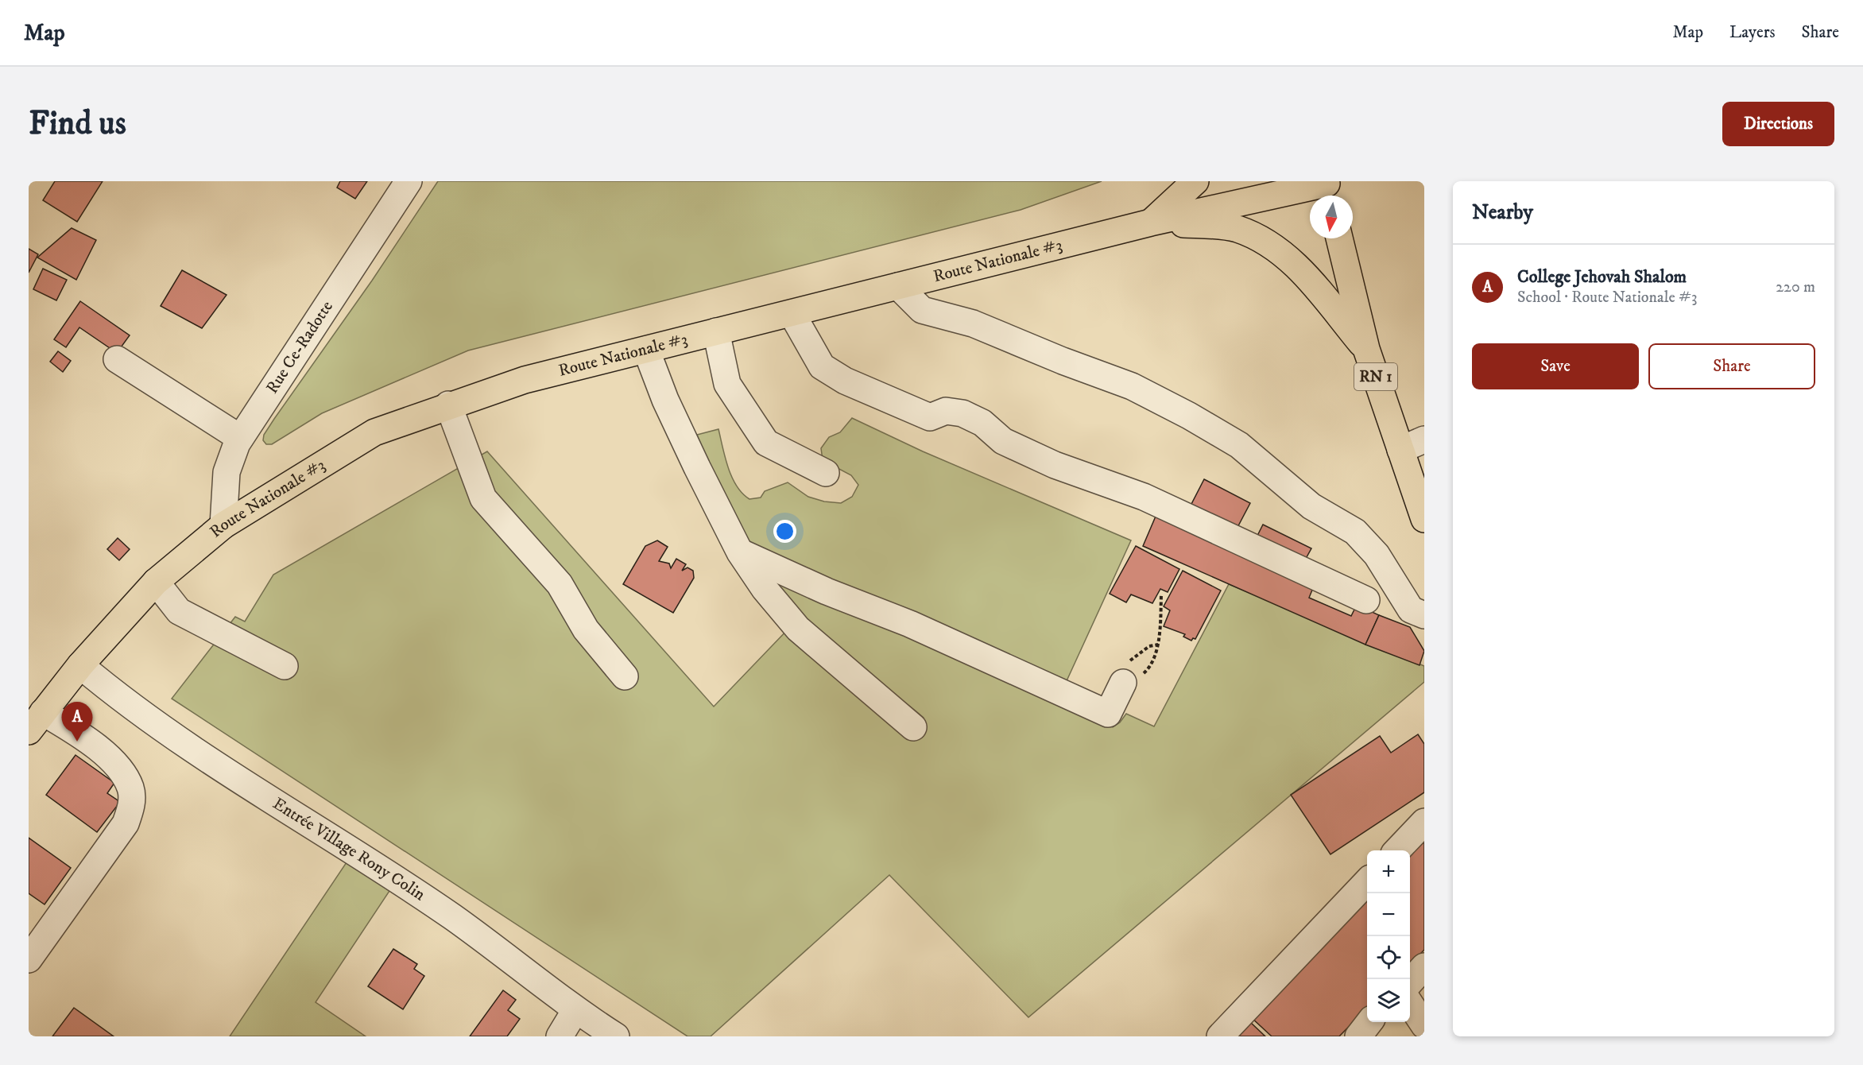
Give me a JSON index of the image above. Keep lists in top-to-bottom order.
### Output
{
  "streets": {
    "main road": ["Route Nationale #3", "RN 1"],
    "street": ["Rue Ce-Radotte", "Entrée Village Rony Colin"]
  },
  "crossings": [
    ["Route Nationale #3", "Rue Ce-Radotte"],
    ["Route Nationale #3", "Entrée Village Rony Colin"]
  ],
  "north": "bottom",
  "page": {
    "header": "Map",
    "nav": ["Map", "Layers", "Share"],
    "buttons": [
      "Directions",
      ["Save", "Share"]
    ],
    "title": "Find us",
    "heading": "Nearby",
    "list": [
      {
        "mark": "A",
        "name": "College Jehovah Shalom",
        "note": "School · Route Nationale #3",
        "value": "220 m"
      }
    ],
    "pins": "A",
    "map_buttons": ["+", "−"]
  }
}
